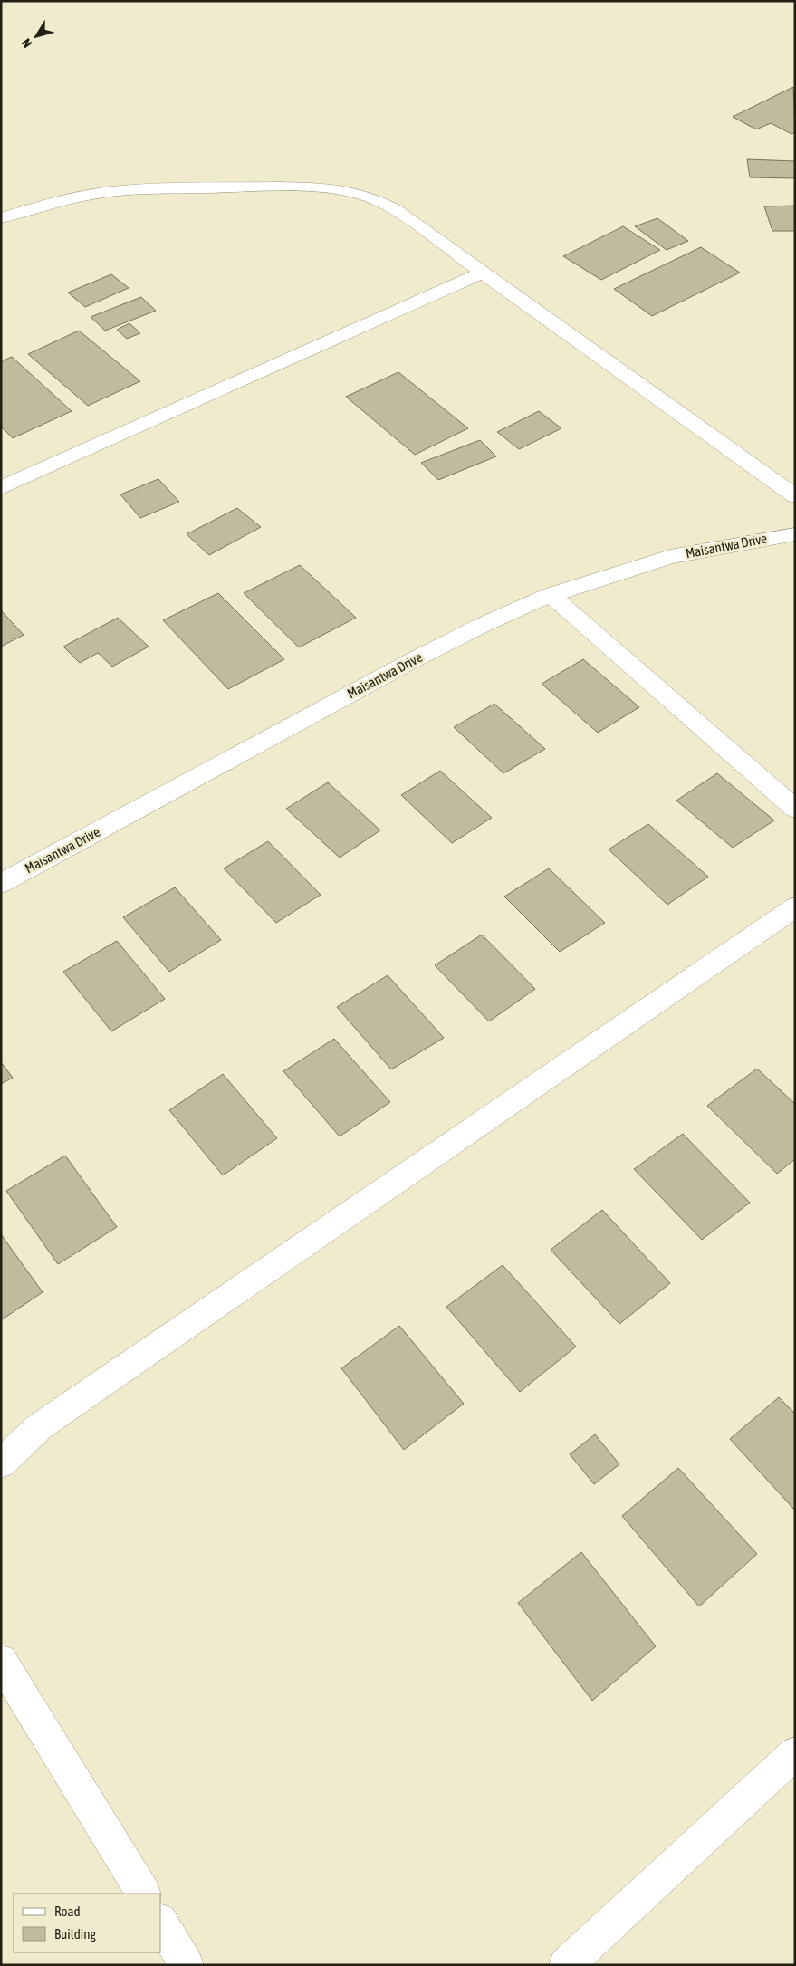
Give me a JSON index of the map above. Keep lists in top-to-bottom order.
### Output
{
  "streets": {
    "street": ["Maisantwa Drive"]
  },
  "legend": ["Road", "Building"],
  "north": "bottom left"
}
